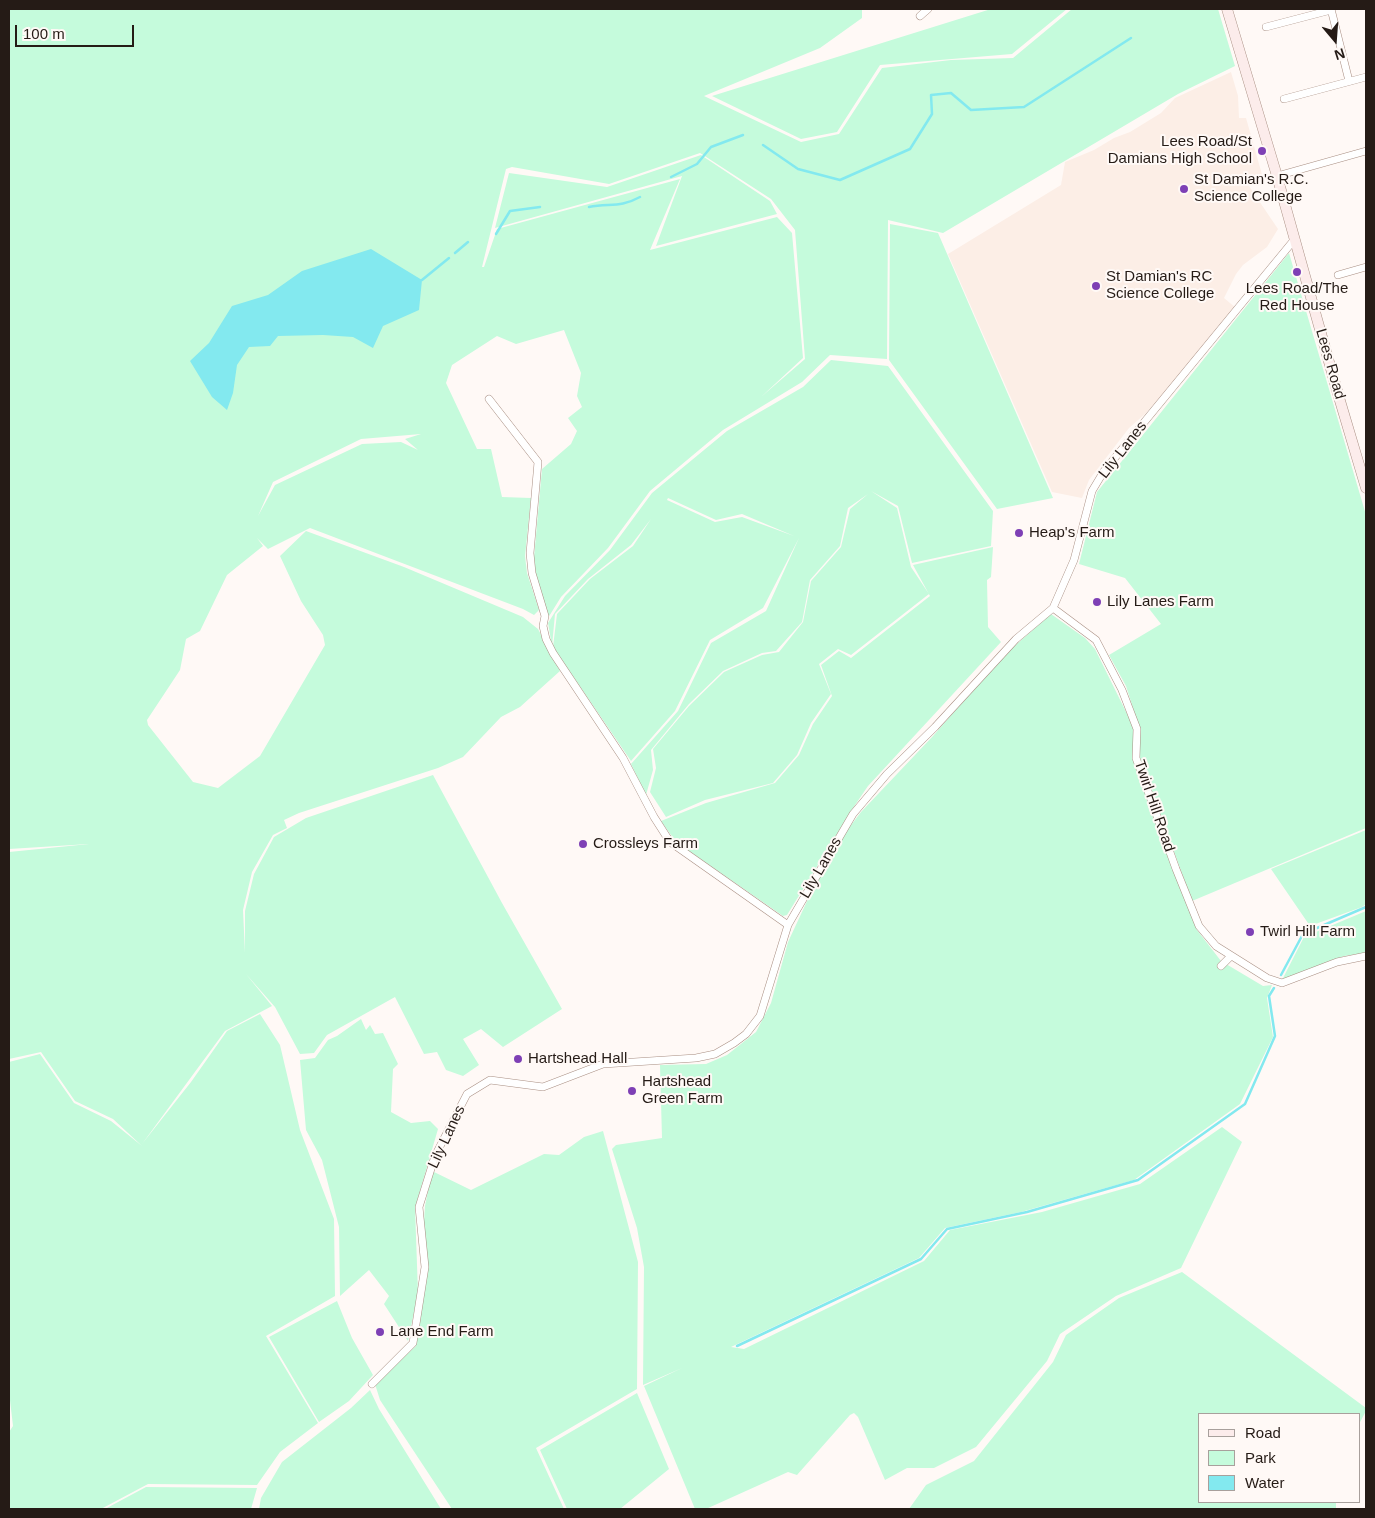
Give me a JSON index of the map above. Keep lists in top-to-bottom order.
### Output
{
  "streets": {
    "main road": ["Lees Road"],
    "street": ["Lily Lanes", "Twirl Hill Road"]
  },
  "crossings": [
    ["Lees Road", "Lily Lanes"],
    ["Lily Lanes", "Twirl Hill Road"]
  ],
  "places": [
    "Lees Road/St Damians High School",
    "St Damian's R.C. Science College",
    "Lees Road/The Red House",
    "St Damian's RC Science College",
    "Heap's Farm",
    "Lily Lanes Farm",
    "Crossleys Farm",
    "Twirl Hill Farm",
    "Hartshead Hall",
    "Hartshead Green Farm",
    "Lane End Farm"
  ],
  "legend": ["Road", "Park", "Water"],
  "scale_bar": "100 m",
  "north": "bottom"
}
